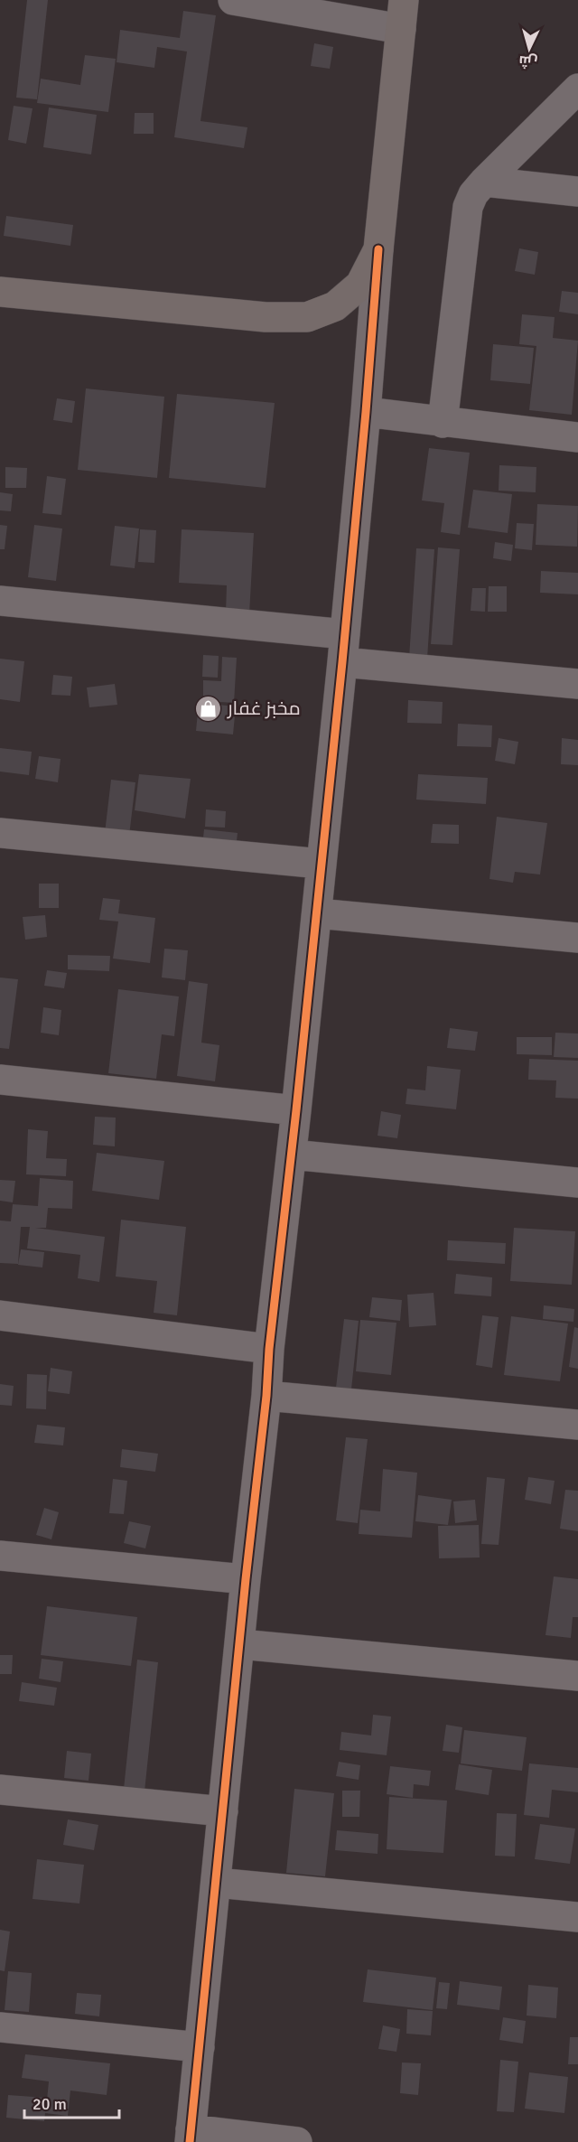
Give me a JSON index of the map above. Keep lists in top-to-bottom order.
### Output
{
  "places": {
    "shop": ["مخبز غفار"]
  },
  "scale_bar": "20 m",
  "north": "bottom"
}
